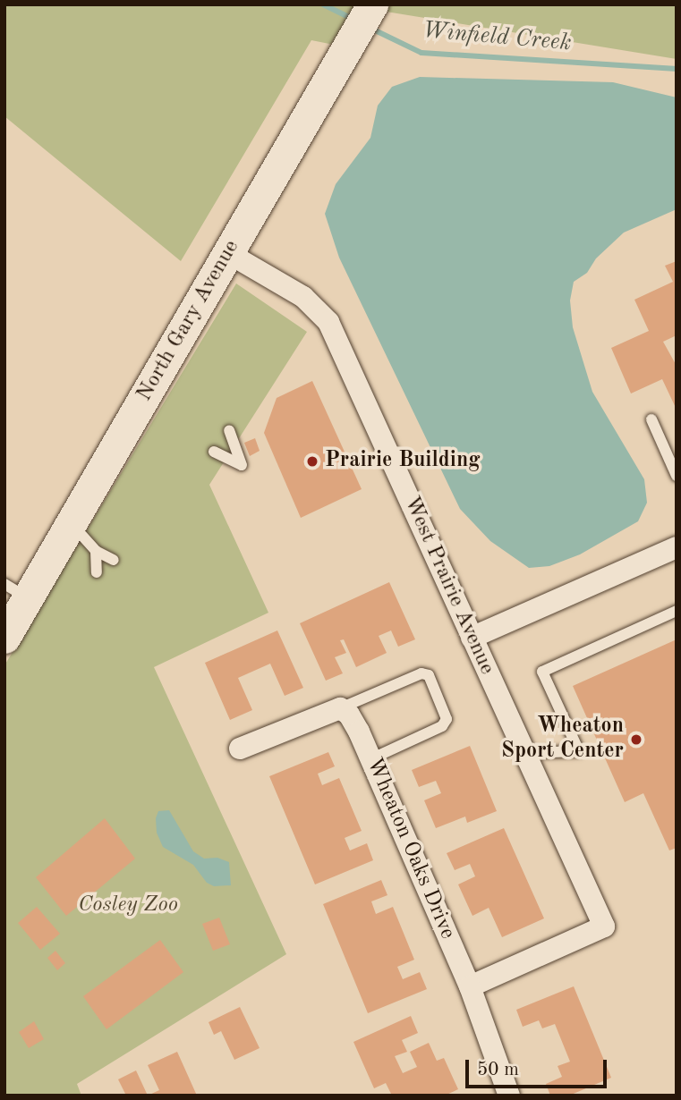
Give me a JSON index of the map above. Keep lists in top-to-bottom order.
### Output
{
  "streets": {
    "street": ["North Gary Avenue", "West Prairie Avenue", "Wheaton Oaks Drive"]
  },
  "crossings": [
    ["North Gary Avenue", "West Prairie Avenue"],
    ["West Prairie Avenue", "Wheaton Oaks Drive"]
  ],
  "water": ["Winfield Creek"],
  "parks": ["Cosley Zoo"],
  "places": ["Prairie Building", "Wheaton Sport Center"],
  "scale_bar": "50 m"
}
